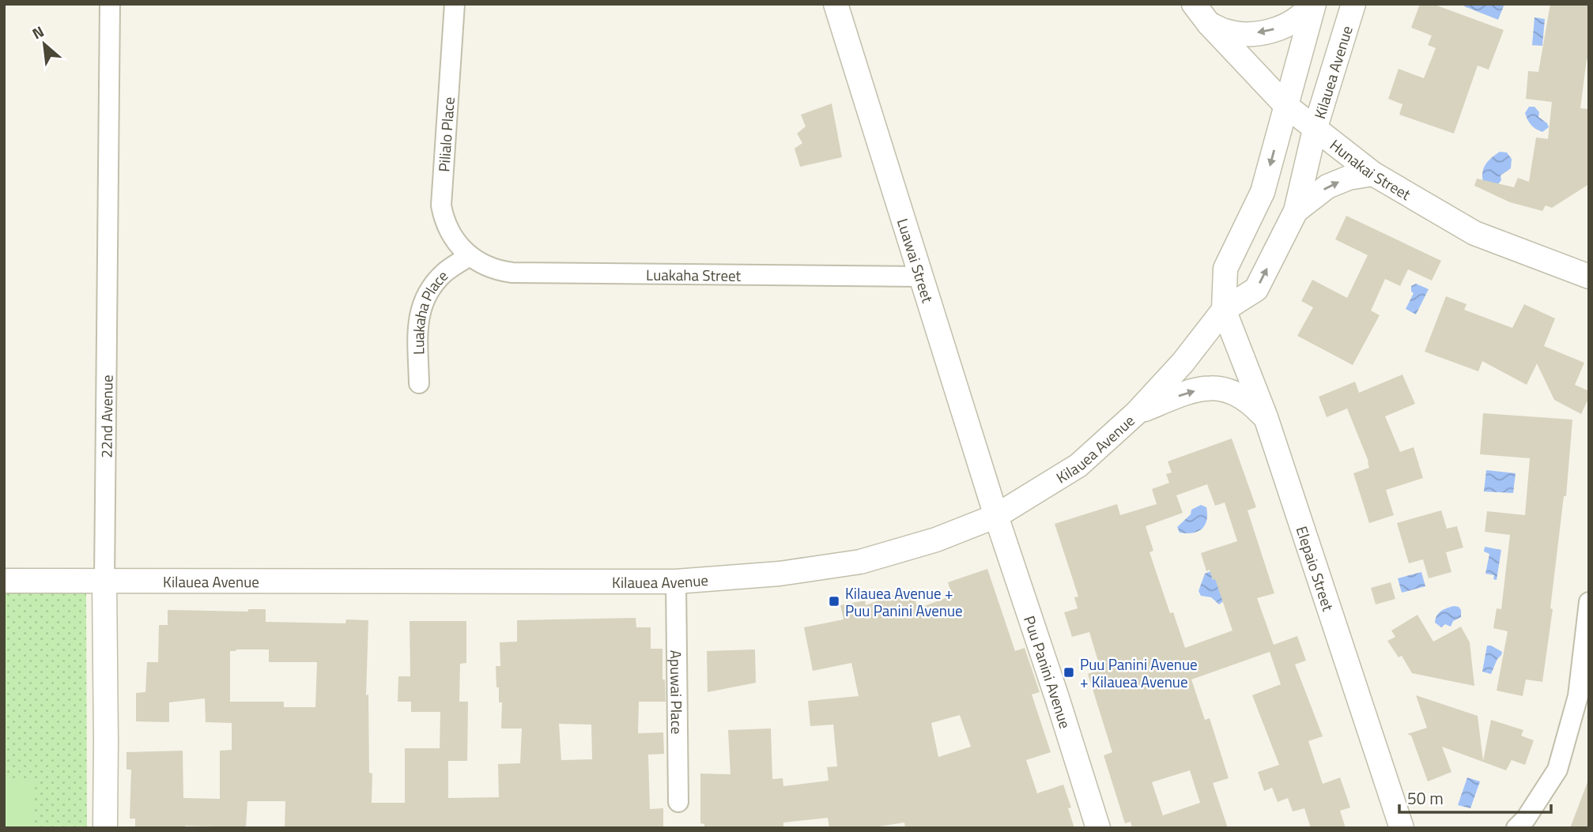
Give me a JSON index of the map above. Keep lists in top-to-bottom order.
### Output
{
  "streets": {
    "street": [
      "Kilauea Avenue",
      "Pilialo Place",
      "Hunakai Street",
      "Luawai Street",
      "Luakaha Street",
      "Luakaha Place",
      "22nd Avenue",
      "Elepaio Street",
      "Puu Panini Avenue",
      "Apuwai Place"
    ]
  },
  "crossings": [
    ["Kilauea Avenue", "Hunakai Street"],
    ["Kilauea Avenue", "Luawai Street"],
    ["Kilauea Avenue", "22nd Avenue"],
    ["Kilauea Avenue", "Elepaio Street"],
    ["Kilauea Avenue", "Puu Panini Avenue"],
    ["Kilauea Avenue", "Apuwai Place"],
    ["Pilialo Place", "Luakaha Street"],
    ["Pilialo Place", "Luakaha Place"],
    ["Luawai Street", "Luakaha Street"],
    ["Luawai Street", "Puu Panini Avenue"],
    ["Luakaha Street", "Luakaha Place"]
  ],
  "places": {
    "transit": ["Kilauea Avenue + Puu Panini Avenue", "Puu Panini Avenue + Kilauea Avenue"]
  },
  "scale_bar": "50 m",
  "north": "top left"
}
